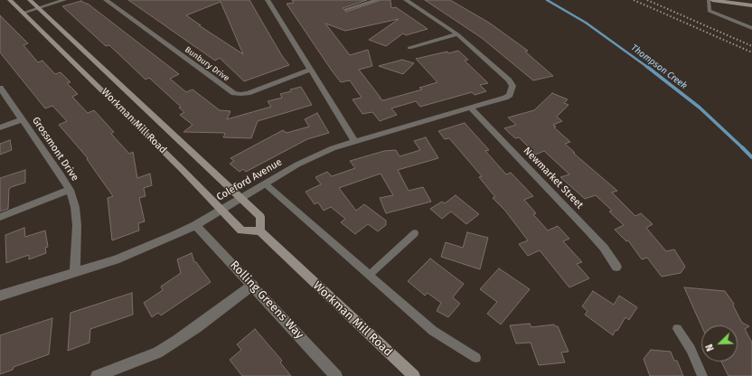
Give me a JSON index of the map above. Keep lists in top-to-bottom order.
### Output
{
  "streets": {
    "main road": ["Workman Mill Road"],
    "street": [
      "Bunbury Drive",
      "Grossmont Drive",
      "Newmarket Street",
      "Coleford Avenue",
      "Rolling Greens Way"
    ]
  },
  "crossings": [
    ["Workman Mill Road", "Coleford Avenue"],
    ["Grossmont Drive", "Coleford Avenue"],
    ["Newmarket Street", "Coleford Avenue"],
    ["Coleford Avenue", "Rolling Greens Way"]
  ],
  "water": ["Thompson Creek"],
  "north": "bottom left"
}
